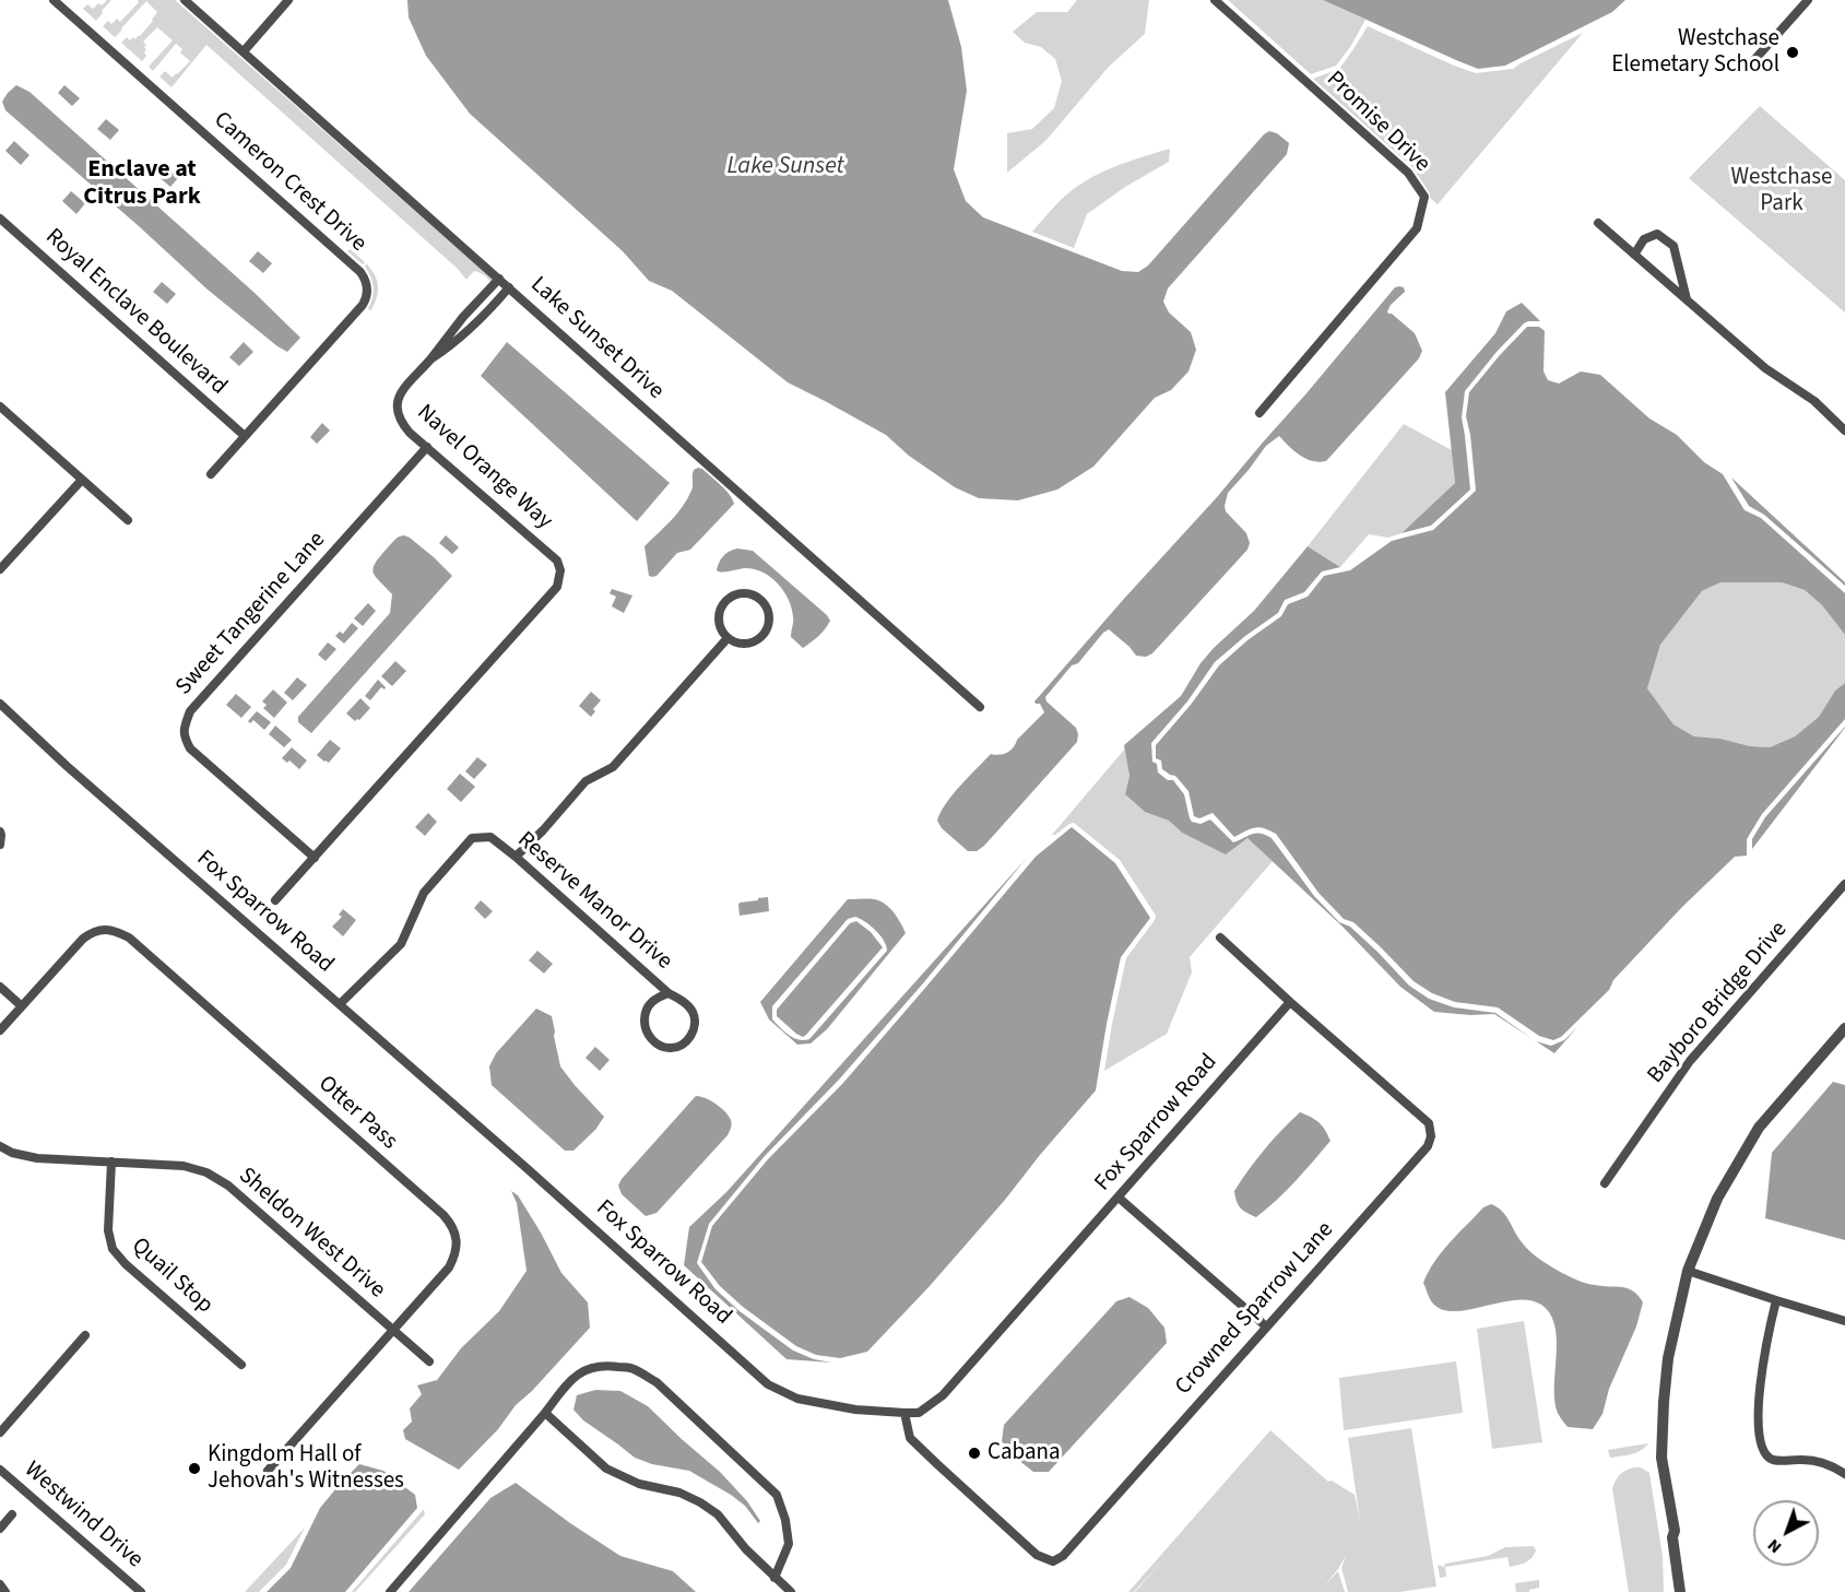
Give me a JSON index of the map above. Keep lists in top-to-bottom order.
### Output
{
  "streets": {
    "street": [
      "Promise Drive",
      "Cameron Crest Drive",
      "Royal Enclave Boulevard",
      "Lake Sunset Drive",
      "Navel Orange Way",
      "Sweet Tangerine Lane",
      "Reserve Manor Drive",
      "Fox Sparrow Road",
      "Bayboro Bridge Drive",
      "Otter Pass",
      "Sheldon West Drive",
      "Quail Stop",
      "Crowned Sparrow Lane",
      "Westwind Drive"
    ]
  },
  "crossings": [
    ["Cameron Crest Drive", "Royal Enclave Boulevard"],
    ["Navel Orange Way", "Sweet Tangerine Lane"],
    ["Reserve Manor Drive", "Fox Sparrow Road"],
    ["Fox Sparrow Road", "Crowned Sparrow Lane"],
    ["Otter Pass", "Sheldon West Drive"],
    ["Sheldon West Drive", "Quail Stop"]
  ],
  "districts": ["Enclave at Citrus Park"],
  "water": ["Lake Sunset"],
  "parks": ["Westchase Park"],
  "places": ["Westchase Elemetary School", "Cabana", "Kingdom Hall of Jehovah's Witnesses"],
  "north": "bottom left"
}
